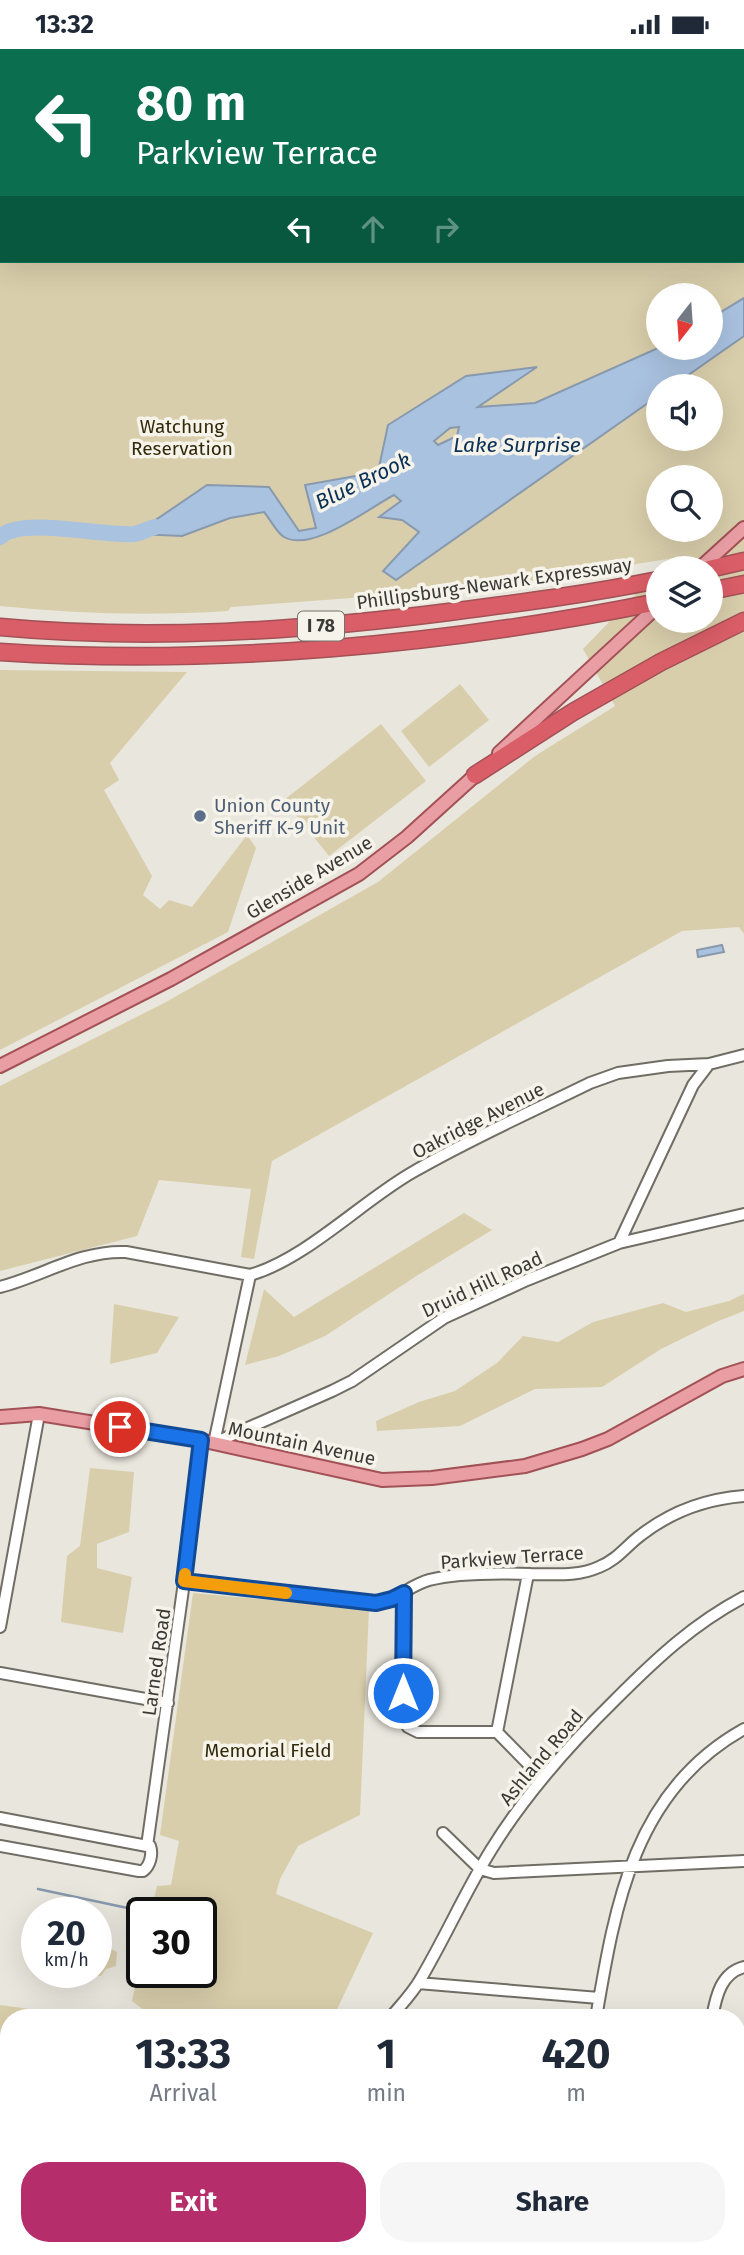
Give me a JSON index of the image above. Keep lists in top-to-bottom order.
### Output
{
  "streets": {
    "highway": ["Phillipsburg-Newark Expressway", "I 78"],
    "main road": ["Glenside Avenue", "Mountain Avenue"],
    "street": [
      "Oakridge Avenue",
      "Druid Hill Road",
      "Parkview Terrace",
      "Larned Road",
      "Ashland Road"
    ]
  },
  "crossings": [
    ["Oakridge Avenue", "Larned Road"],
    ["Druid Hill Road", "Mountain Avenue"],
    ["Druid Hill Road", "Larned Road"],
    ["Mountain Avenue", "Larned Road"],
    ["Parkview Terrace", "Larned Road"]
  ],
  "water": ["Lake Surprise", "Blue Brook"],
  "parks": ["Watchung Reservation", "Memorial Field"],
  "places": ["Union County Sheriff K-9 Unit"],
  "north": "bottom",
  "page": {
    "status": "13:32",
    "turn": ["80 m", "Parkview Terrace"],
    "speed": "20 km/h",
    "limit": "30",
    "eta": [
      "13:33",
      "Arrival",
      "1",
      "min",
      "420",
      "m"
    ],
    "buttons": ["Exit", "Share"]
  }
}
